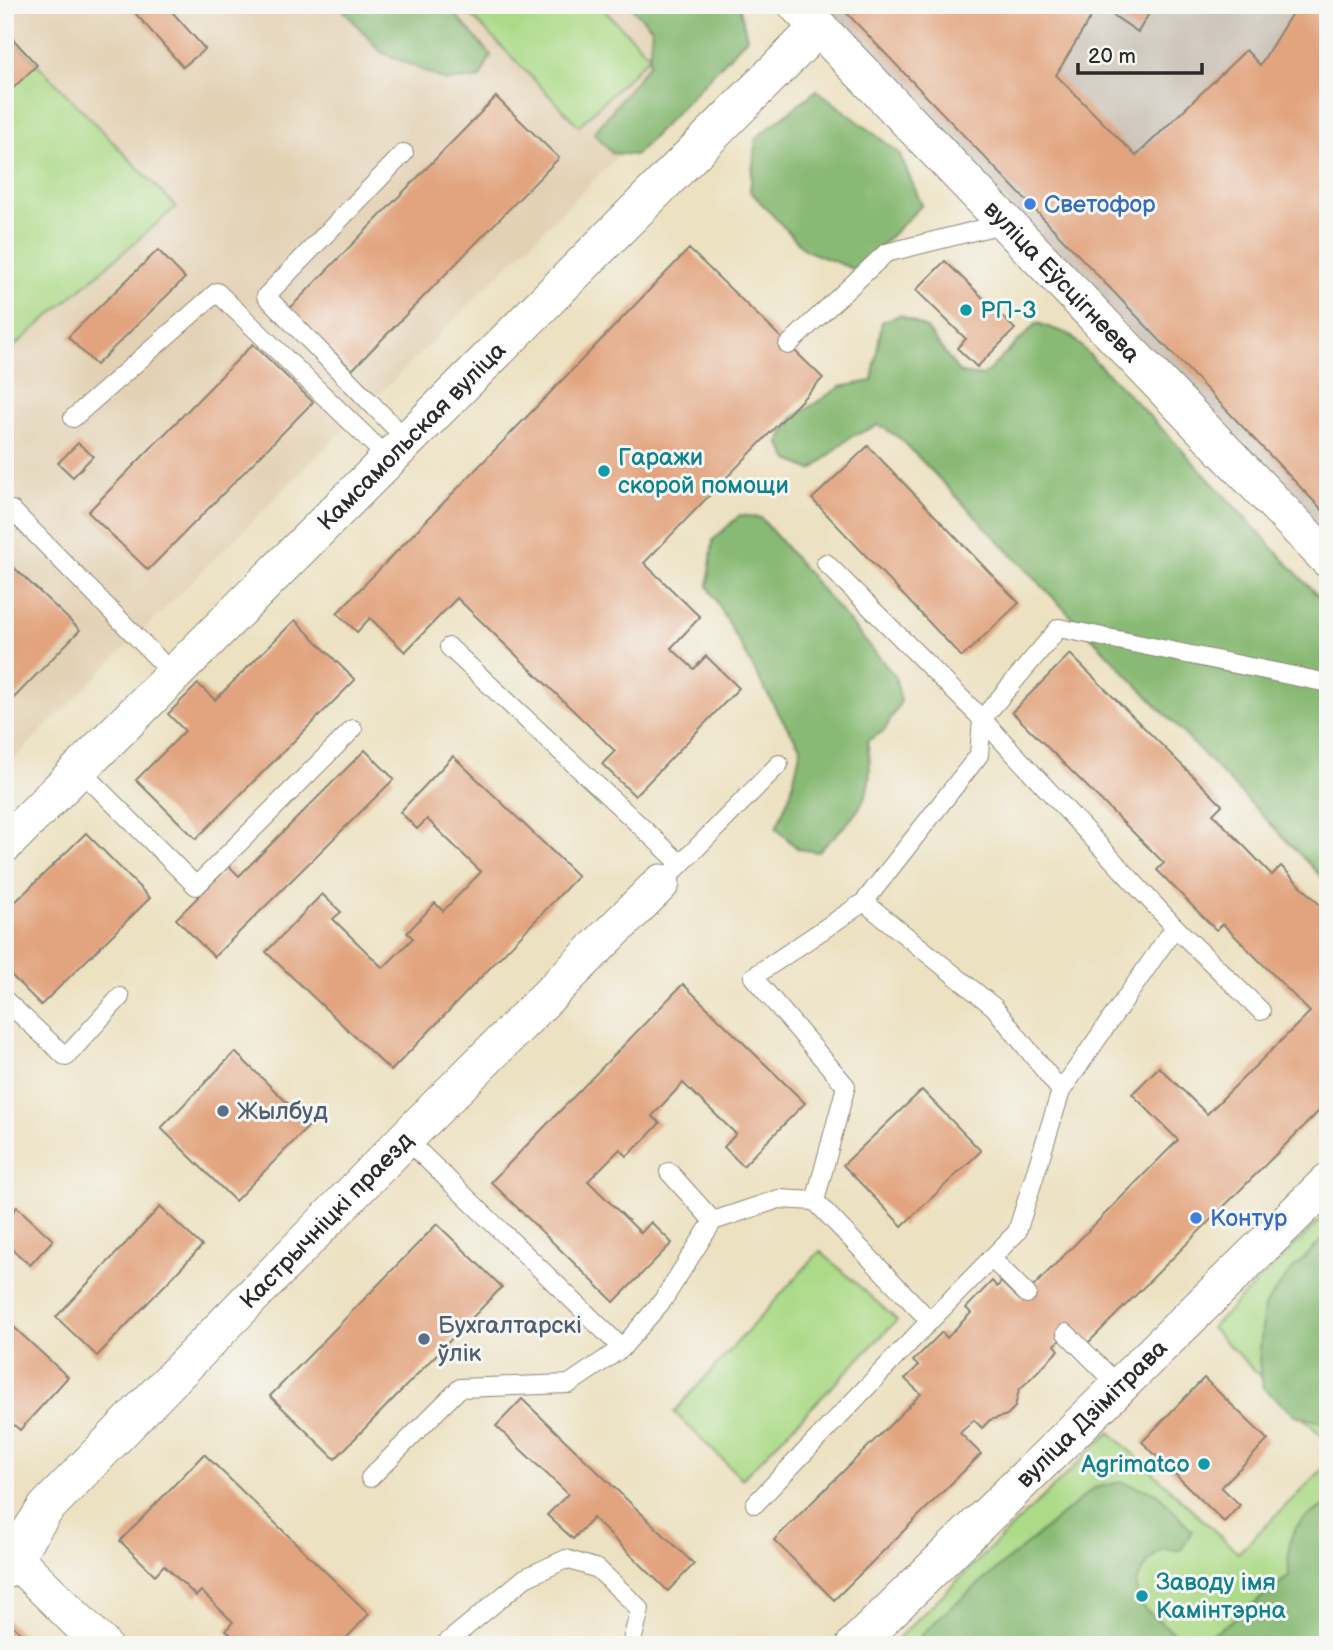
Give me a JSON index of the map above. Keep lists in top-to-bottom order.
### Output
{
  "streets": {
    "street": [
      "вуліца Еўсцігнеева",
      "Камсамольская вуліца",
      "Кастрычніцкі праезд",
      "вуліца Дзімітрава"
    ]
  },
  "crossings": [
    ["вуліца Еўсцігнеева", "Камсамольская вуліца"]
  ],
  "places": [
    "Светофор",
    "РП-3",
    "Гаражи скорой помощи",
    "Жылбуд",
    "Контур",
    "Бухгалтарскі ўлік",
    "Agrimatco",
    "Заводу імя Камінтэрна"
  ],
  "scale_bar": "20 m"
}
